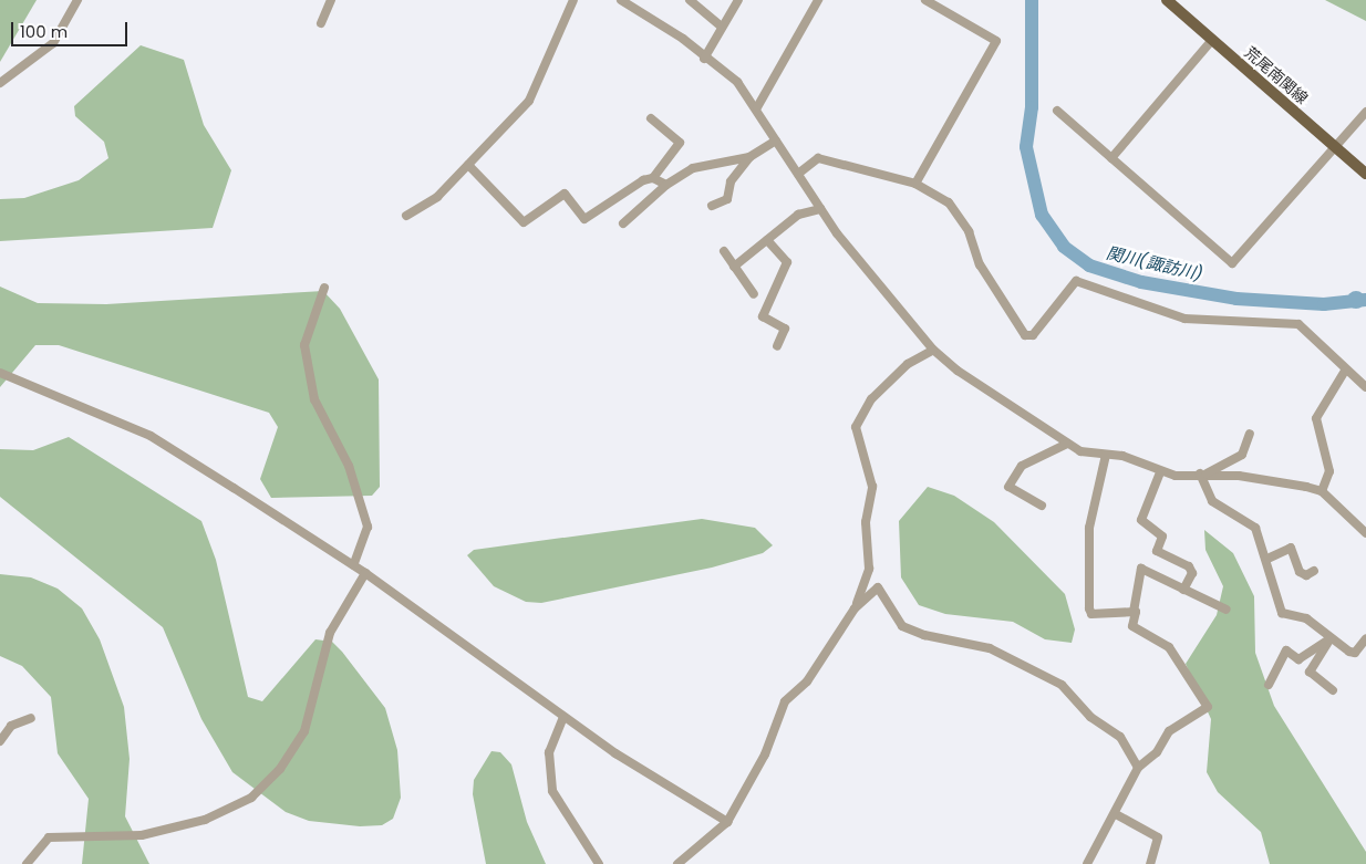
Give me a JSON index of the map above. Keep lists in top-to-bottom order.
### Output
{
  "streets": {
    "main road": ["荒尾南関線"]
  },
  "water": ["関川(諏訪川)"],
  "scale_bar": "100 m"
}
